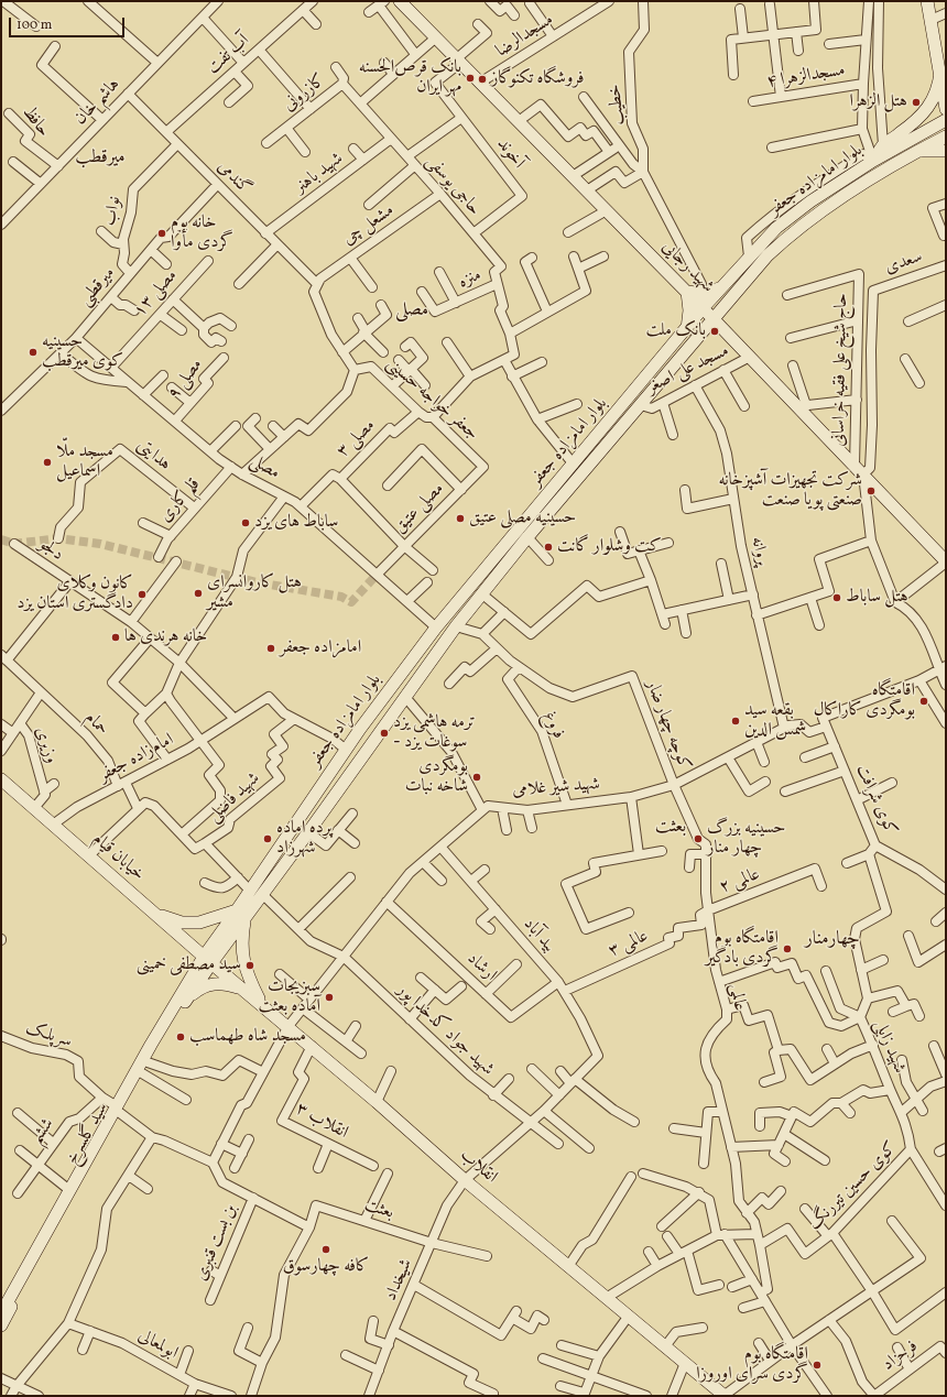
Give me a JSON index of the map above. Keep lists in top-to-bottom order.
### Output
{
  "streets": {
    "main road": [
      "بلوار امامزاده جعفر",
      "شهید رجایی",
      "خیابان قیام",
      "سید گلسرخ",
      "انقلاب"
    ],
    "street": [
      "مسجدالرضا",
      "آب تفت",
      "مسجدالزهرا ۴",
      "کازرونی",
      "هاشم خان",
      "خطیب",
      "حافظ",
      "آخوند",
      "شهید باهنر",
      "گندمی",
      "حاجی یوسفی",
      "نواب",
      "مشعل چی",
      "سعدی",
      "منزه",
      "میرقطبی",
      "مصلی ۱۳",
      "مسجد علی اصغر",
      "حاج شیخ علی فقیه خراسانی",
      "مصلی ۹",
      "جعفر خواجه حسینی",
      "مصلی ۳",
      "هدایتی",
      "مصلی",
      "قلم کاری",
      "مصلی عتیق",
      "دلجو",
      "پروانه",
      "حمام",
      "فروغ",
      "کوچه چهار ضار",
      "وزیری",
      "امام‌زاده جعفر",
      "شهید شیر غلامی",
      "شهید فاضلی",
      "کوی شرافت",
      "عالمی ۲",
      "بید آباد",
      "عالمی ۳",
      "ارشاد",
      "عالمی",
      "شهید جواد کدخدا پور",
      "سرپلک",
      "شهید زابلی",
      "انقلاب ۳",
      "ششم",
      "کوی حسین تیررنگ",
      "بعثت",
      "بن بست قنبری",
      "شیخداد",
      "ابولمعالی",
      "فرحزاد"
    ]
  },
  "crossings": [
    ["مسجدالرضا", "شهید رجایی"],
    ["آب تفت", "گندمی"],
    ["کازرونی", "حاجی یوسفی"],
    ["هاشم خان", "حافظ"],
    ["هاشم خان", "گندمی"],
    ["آخوند", "حاجی یوسفی"],
    ["آخوند", "شهید رجایی"],
    ["شهید باهنر", "گندمی"],
    ["شهید باهنر", "حاجی یوسفی"],
    ["گندمی", "نواب"],
    ["گندمی", "مشعل چی"],
    ["گندمی", "میرقطبی"],
    ["گندمی", "جعفر خواجه حسینی"],
    ["بلوار امامزاده جعفر", "شهید رجایی"],
    ["بلوار امامزاده جعفر", "مسجد علی اصغر"],
    ["بلوار امامزاده جعفر", "مصلی"],
    ["بلوار امامزاده جعفر", "خیابان قیام"],
    ["بلوار امامزاده جعفر", "سید گلسرخ"],
    ["بلوار امامزاده جعفر", "انقلاب"],
    ["حاجی یوسفی", "مشعل چی"],
    ["حاجی یوسفی", "منزه"],
    ["نواب", "میرقطبی"],
    ["سعدی", "حاج شیخ علی فقیه خراسانی"],
    ["شهید رجایی", "مسجد علی اصغر"],
    ["شهید رجایی", "حاج شیخ علی فقیه خراسانی"],
    ["میرقطبی", "مصلی"],
    ["مصلی ۱۳", "مصلی"],
    ["مسجد علی اصغر", "پروانه"],
    ["مصلی ۹", "مصلی"],
    ["جعفر خواجه حسینی", "مصلی ۳"],
    ["جعفر خواجه حسینی", "مصلی عتیق"],
    ["مصلی ۳", "مصلی"],
    ["هدایتی", "قلم کاری"],
    ["مصلی", "قلم کاری"],
    ["مصلی", "مصلی عتیق"],
    ["دلجو", "امام‌زاده جعفر"],
    ["پروانه", "شهید شیر غلامی"],
    ["حمام", "وزیری"],
    ["حمام", "امام‌زاده جعفر"],
    ["فروغ", "کوچه چهار ضار"],
    ["فروغ", "شهید شیر غلامی"],
    ["کوچه چهار ضار", "شهید شیر غلامی"],
    ["وزیری", "خیابان قیام"],
    ["امام‌زاده جعفر", "شهید فاضلی"],
    ["امام‌زاده جعفر", "خیابان قیام"],
    ["شهید شیر غلامی", "کوی شرافت"],
    ["خیابان قیام", "سید گلسرخ"],
    ["خیابان قیام", "انقلاب"],
    ["عالمی ۲", "عالمی ۳"],
    ["عالمی ۲", "عالمی"],
    ["بید آباد", "عالمی ۳"],
    ["بید آباد", "ارشاد"],
    ["بید آباد", "شیخداد"],
    ["عالمی ۳", "عالمی"],
    ["شهید جواد کدخدا پور", "شیخداد"],
    ["سرپلک", "ششم"],
    ["سرپلک", "سید گلسرخ"],
    ["شهید زابلی", "کوی حسین تیررنگ"],
    ["انقلاب ۳", "انقلاب"],
    ["سید گلسرخ", "انقلاب"],
    ["انقلاب", "شیخداد"],
    ["بعثت", "شیخداد"]
  ],
  "districts": [
    "میرقطب",
    "مصلی",
    "بعثت",
    "چهارمنار"
  ],
  "places": [
    "بانک قرص‌الحسنه مهر ایران",
    "فروشگاه تکنوگاز",
    "هتل الزهرا",
    "خانه بوم گردی مأوا",
    "بانک ملت",
    "حسینیه کوی میرقطب",
    "مسجد ملّا اسماعیل",
    "شرکت تجهیزات آشپزخانه صنعتی پویا صنعت",
    "حسینیه مصلی عتیق",
    "ساباط های یزد",
    "کت وشلوار گانت",
    "هتل کاروانسرای مشیر",
    "کانون وکلای دادگستری استان یزد",
    "هتل ساباط",
    "خانه هرندی ها",
    "امامزاده جعفر",
    "اقامتگاه بومگردی کاراکال",
    "بقعه سید شمس الدین",
    "ترمه هاشمی یزد - سوغات یزد",
    "بومگردی شاخه نبات",
    "پرده اماده شهرزاد",
    "حسینیه بزرگ چهار منار",
    "اقامتگاه بوم گردی بادگیر",
    "سید مصطفی خمینی",
    "سبزیجات آماده بعثت",
    "مسجد شاه طهماسب",
    "کافه چهارسوق",
    "اقامتگاه بوم گردی سرای اوروزا"
  ],
  "scale_bar": "100 m"
}
